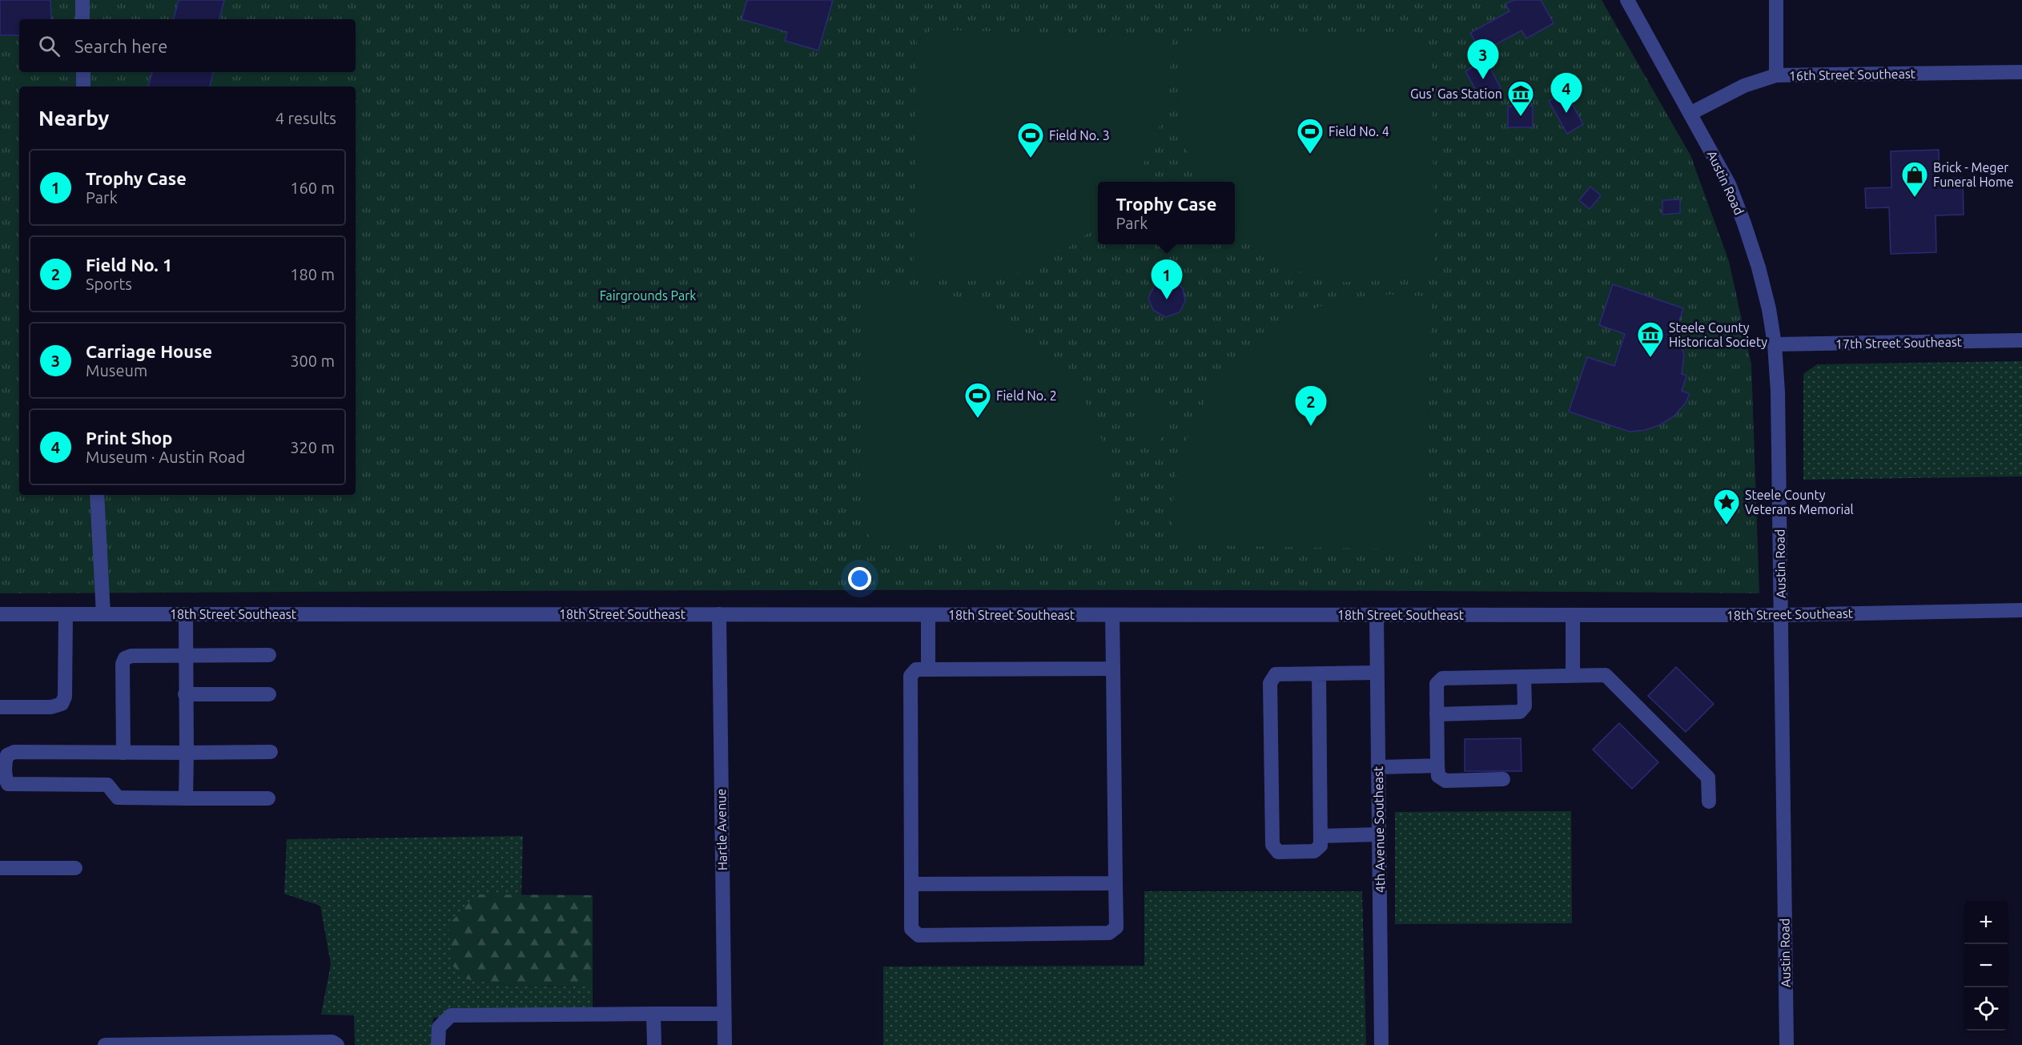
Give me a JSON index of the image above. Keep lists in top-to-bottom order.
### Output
{
  "streets": {
    "street": [
      "16th Street Southeast",
      "Austin Road",
      "17th Street Southeast",
      "18th Street Southeast",
      "Hartle Avenue",
      "4th Avenue Southeast"
    ]
  },
  "crossings": [
    ["16th Street Southeast", "Austin Road"],
    ["Austin Road", "17th Street Southeast"],
    ["Austin Road", "18th Street Southeast"],
    ["18th Street Southeast", "Hartle Avenue"],
    ["18th Street Southeast", "4th Avenue Southeast"]
  ],
  "parks": ["Fairgrounds Park"],
  "places": {
    "museum": ["Gus' Gas Station", "Steele County Historical Society"],
    "sports": ["Field No. 4", "Field No. 3", "Field No. 2"],
    "shop": ["Brick - Meger Funeral Home"],
    "place": ["Steele County Veterans Memorial"]
  },
  "page": {
    "search": "Search here",
    "pins": [
      "3",
      "4",
      "1",
      "2"
    ],
    "heading": ["Nearby", "4 results"],
    "list": [
      {
        "mark": "1",
        "name": "Trophy Case",
        "note": "Park",
        "value": "160 m"
      },
      {
        "mark": "2",
        "name": "Field No. 1",
        "note": "Sports",
        "value": "180 m"
      },
      {
        "mark": "3",
        "name": "Carriage House",
        "note": "Museum",
        "value": "300 m"
      },
      {
        "mark": "4",
        "name": "Print Shop",
        "note": "Museum · Austin Road",
        "value": "320 m"
      }
    ],
    "popup": ["Trophy Case", "Park"],
    "map_buttons": ["+", "−"]
  }
}
